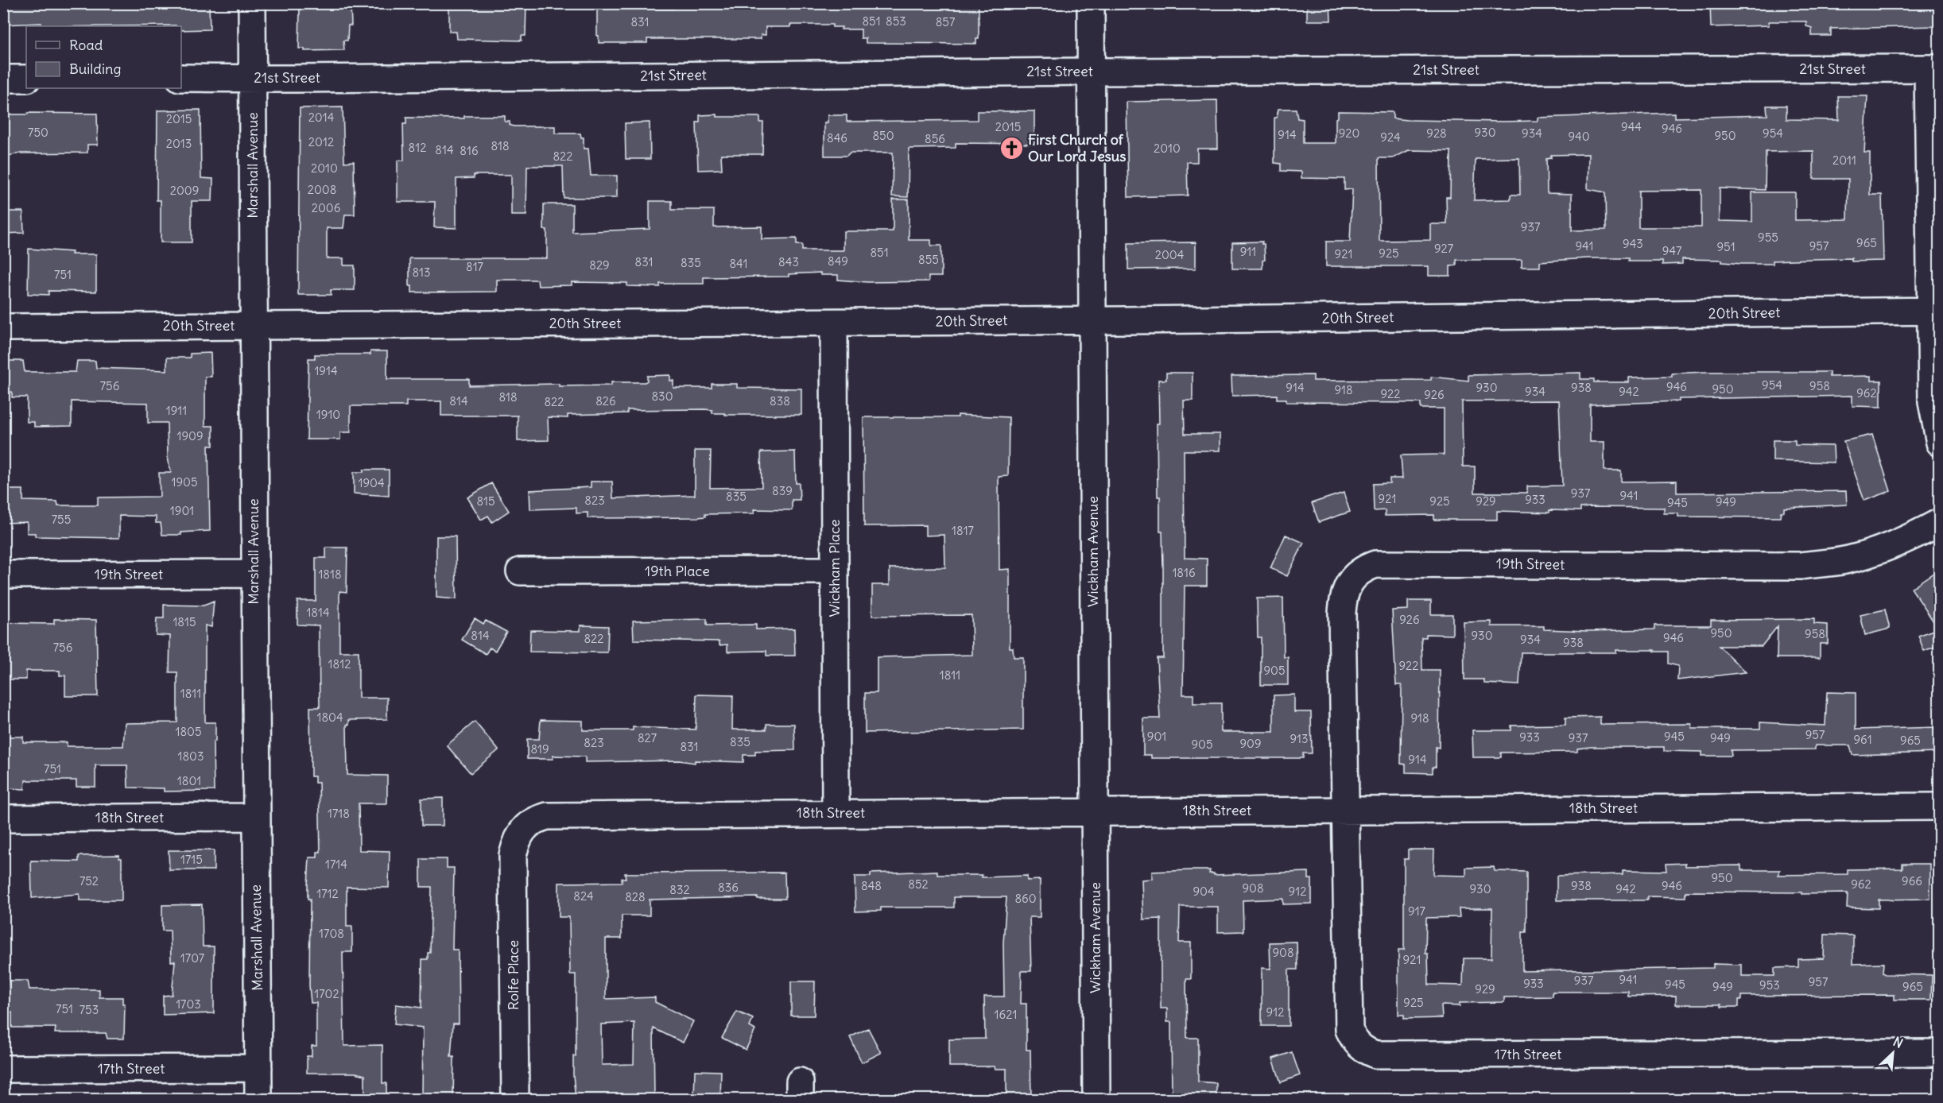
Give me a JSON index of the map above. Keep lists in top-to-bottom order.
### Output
{
  "streets": {
    "street": [
      "21st Street",
      "Marshall Avenue",
      "20th Street",
      "Wickham Avenue",
      "19th Street",
      "Wickham Place",
      "19th Place",
      "18th Street",
      "Rolfe Place",
      "17th Street"
    ]
  },
  "crossings": [
    ["21st Street", "Marshall Avenue"],
    ["21st Street", "Wickham Avenue"],
    ["Marshall Avenue", "20th Street"],
    ["Marshall Avenue", "19th Street"],
    ["Marshall Avenue", "18th Street"],
    ["Marshall Avenue", "17th Street"],
    ["20th Street", "Wickham Avenue"],
    ["20th Street", "Wickham Place"],
    ["Wickham Avenue", "18th Street"],
    ["19th Street", "18th Street"],
    ["19th Street", "17th Street"],
    ["Wickham Place", "19th Place"],
    ["Wickham Place", "18th Street"],
    ["18th Street", "Rolfe Place"],
    ["18th Street", "17th Street"]
  ],
  "places": {
    "church": ["First Church of Our Lord Jesus"]
  },
  "house_numbers": [
    "851",
    "853",
    "831",
    "857",
    "2014",
    "2015",
    "2015",
    "944",
    "946",
    "750",
    "930",
    "920",
    "928",
    "934",
    "954",
    "914",
    "850",
    "950",
    "940",
    "924",
    "846",
    "856",
    "2012",
    "2013",
    "818",
    "812",
    "2010",
    "814",
    "816",
    "822",
    "2011",
    "2010",
    "2008",
    "2009",
    "2006",
    "937",
    "955",
    "965",
    "943",
    "941",
    "957",
    "951",
    "927",
    "947",
    "911",
    "851",
    "925",
    "921",
    "2004",
    "855",
    "849",
    "831",
    "843",
    "835",
    "841",
    "829",
    "817",
    "813",
    "751",
    "1914",
    "954",
    "756",
    "958",
    "946",
    "914",
    "930",
    "938",
    "950",
    "918",
    "934",
    "942",
    "962",
    "922",
    "926",
    "830",
    "818",
    "814",
    "826",
    "838",
    "822",
    "1911",
    "1910",
    "1909",
    "1905",
    "1904",
    "839",
    "937",
    "941",
    "835",
    "921",
    "933",
    "823",
    "815",
    "925",
    "929",
    "949",
    "945",
    "1901",
    "755",
    "1817",
    "1816",
    "1818",
    "1814",
    "926",
    "1815",
    "950",
    "958",
    "814",
    "930",
    "946",
    "822",
    "934",
    "938",
    "756",
    "1812",
    "922",
    "905",
    "1811",
    "1811",
    "1804",
    "918",
    "1805",
    "957",
    "901",
    "945",
    "933",
    "827",
    "937",
    "949",
    "913",
    "961",
    "965",
    "835",
    "823",
    "909",
    "905",
    "831",
    "819",
    "1803",
    "914",
    "751",
    "1801",
    "1718",
    "1715",
    "1714",
    "950",
    "752",
    "966",
    "852",
    "962",
    "848",
    "938",
    "946",
    "836",
    "908",
    "930",
    "942",
    "832",
    "904",
    "912",
    "1712",
    "824",
    "828",
    "860",
    "917",
    "1708",
    "908",
    "1707",
    "921",
    "941",
    "937",
    "957",
    "933",
    "945",
    "953",
    "949",
    "965",
    "929",
    "1702",
    "925",
    "1703",
    "751",
    "753",
    "912",
    "1621"
  ],
  "legend": ["Road", "Building"],
  "north": "top right"
}
